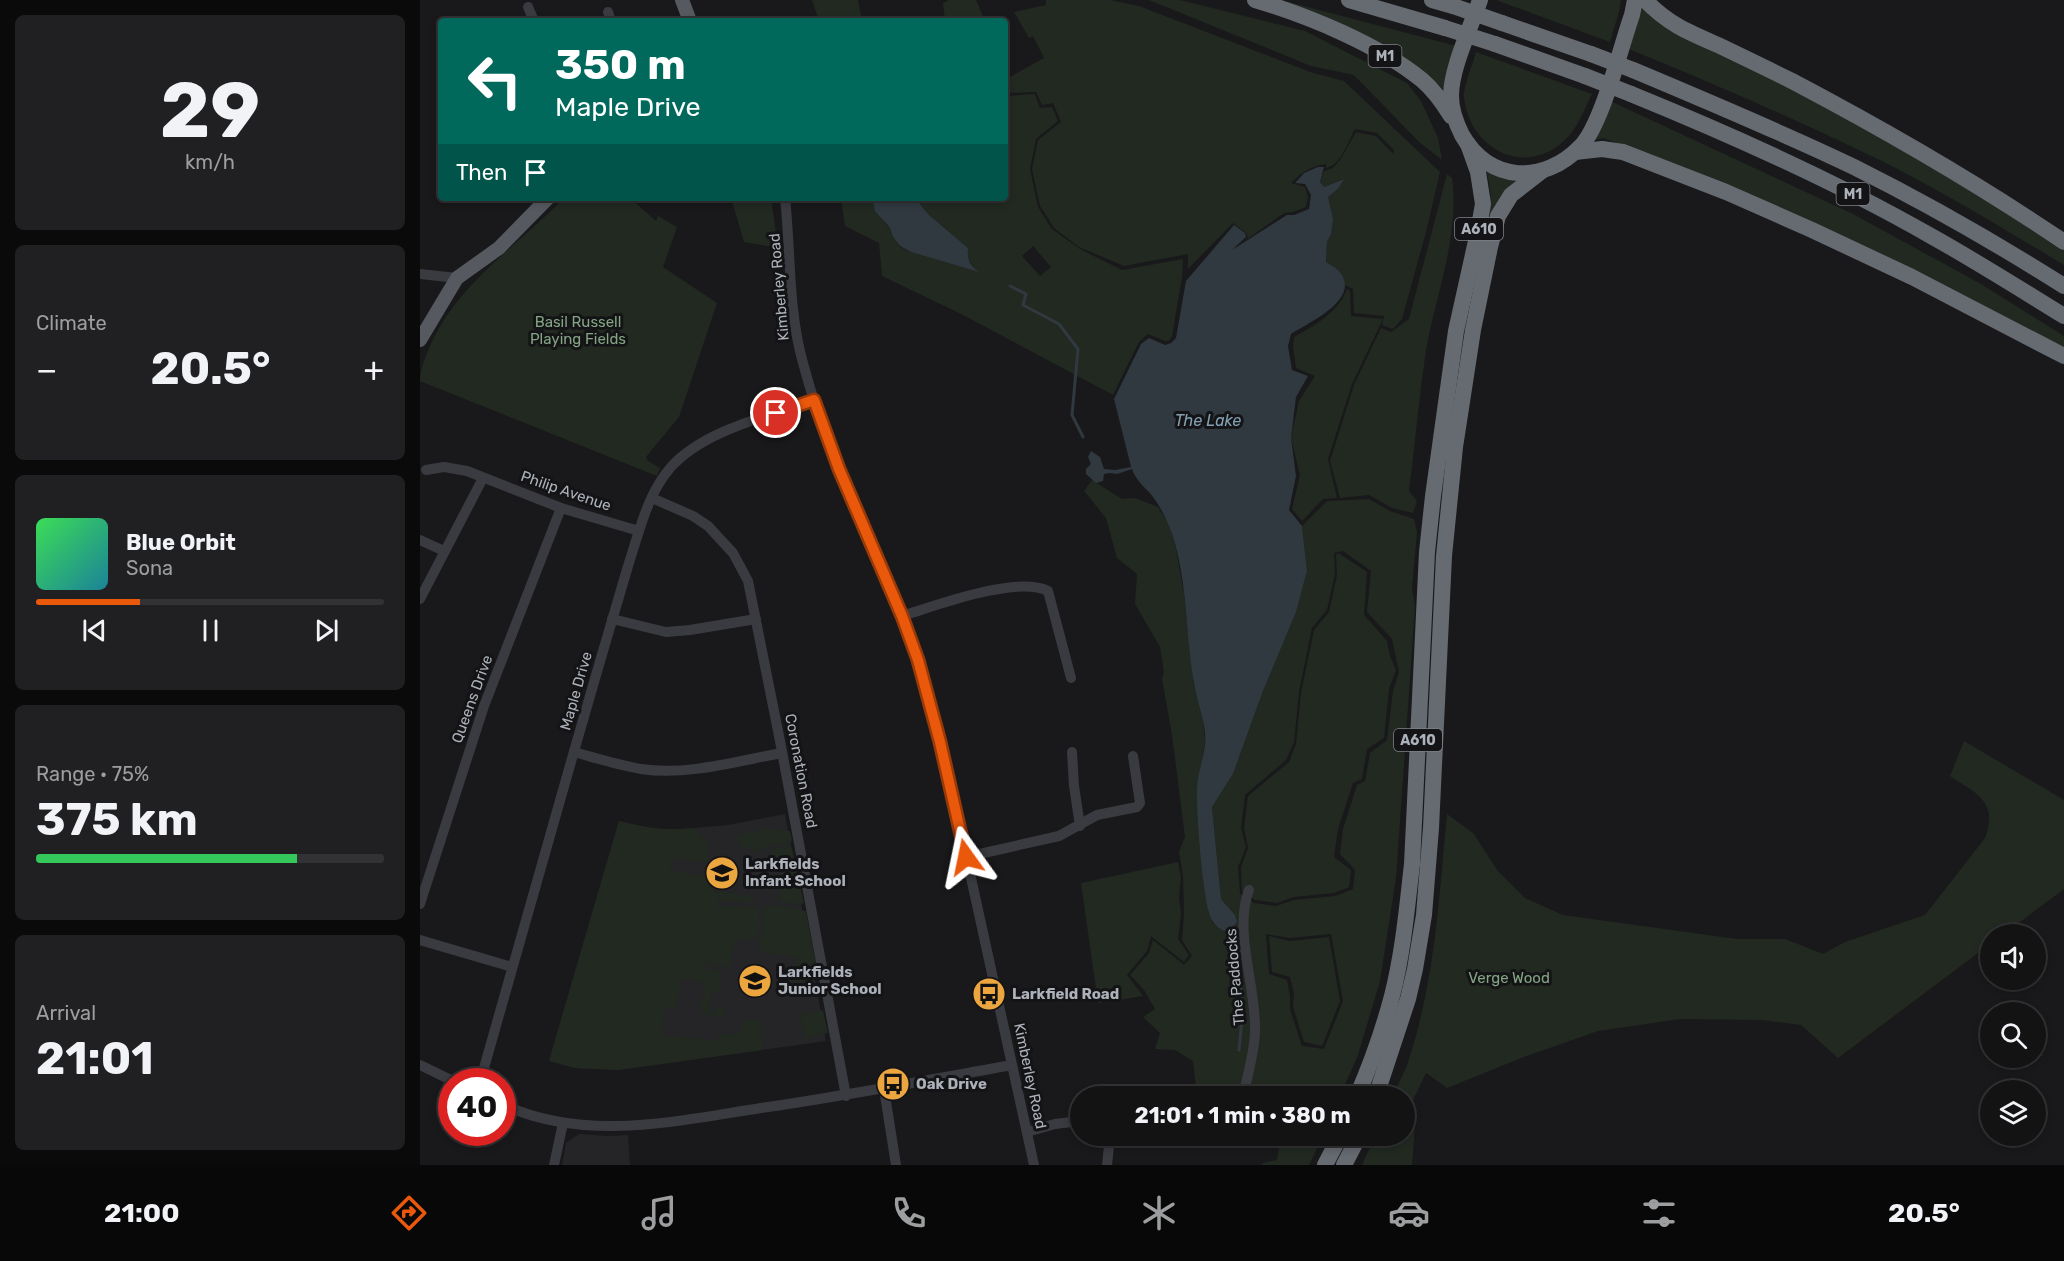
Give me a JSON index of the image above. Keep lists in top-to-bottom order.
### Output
{
  "streets": {
    "highway": ["M1", "A610"],
    "street": [
      "Kimberley Road",
      "Philip Avenue",
      "Maple Drive",
      "Queens Drive",
      "Coronation Road",
      "The Paddocks"
    ]
  },
  "crossings": [
    ["Kimberley Road", "Maple Drive"],
    ["Philip Avenue", "Maple Drive"],
    ["Philip Avenue", "Queens Drive"],
    ["Maple Drive", "Coronation Road"]
  ],
  "water": ["The Lake"],
  "parks": ["Basil Russell Playing Fields", "Verge Wood"],
  "places": {
    "school or university": ["Larkfields Infant School", "Larkfields Junior School"],
    "bus stop": ["Larkfield Road", "Oak Drive"]
  },
  "page": {
    "tile": [
      ["29", "km/h"],
      "Climate",
      ["Range · 75%", "375 km"],
      ["Arrival", "21:01"]
    ],
    "turn": ["350 m", "Maple Drive"],
    "then": "Then",
    "heat": ["−", "20.5°", "+"],
    "song": ["Blue Orbit", "Sona"],
    "limit": "40",
    "trip": "21:01 · 1 min · 380 m",
    "tabs": ["21:00", "20.5°"]
  }
}
